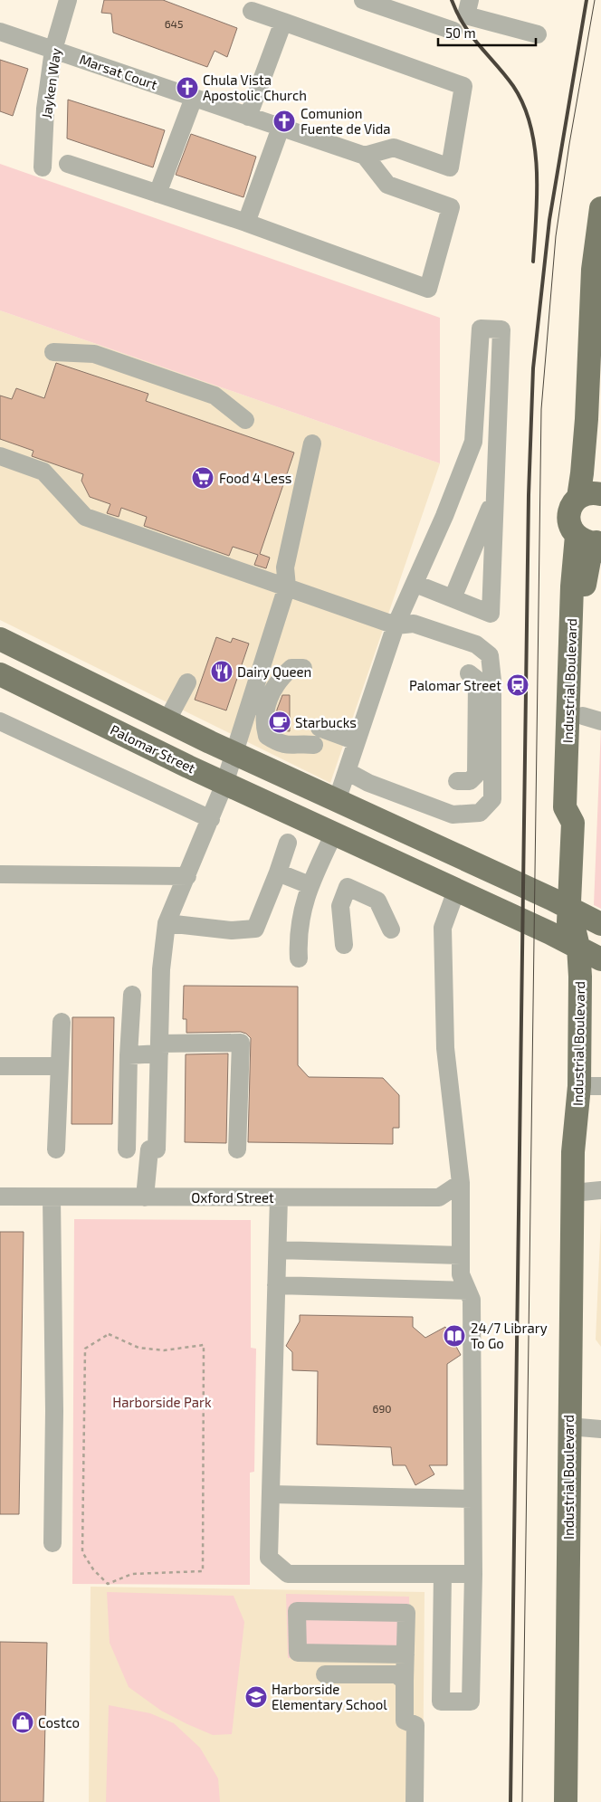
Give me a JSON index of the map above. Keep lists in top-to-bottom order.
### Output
{
  "streets": {
    "main road": ["Industrial Boulevard", "Palomar Street"],
    "street": ["Marsat Court", "Jayken Way", "Oxford Street"]
  },
  "crossings": [
    ["Marsat Court", "Jayken Way"],
    ["Industrial Boulevard", "Palomar Street"]
  ],
  "parks": ["Harborside Park"],
  "places": {
    "church": ["Chula Vista Apostolic Church", "Comunion Fuente de Vida"],
    "supermarket": ["Food 4 Less"],
    "restaurant": ["Dairy Queen"],
    "station": ["Palomar Street"],
    "cafe": ["Starbucks"],
    "library": ["24/7 Library To Go"],
    "school or university": ["Harborside Elementary School"],
    "shop": ["Costco"]
  },
  "house_numbers": ["645", "690"],
  "scale_bar": "50 m"
}
